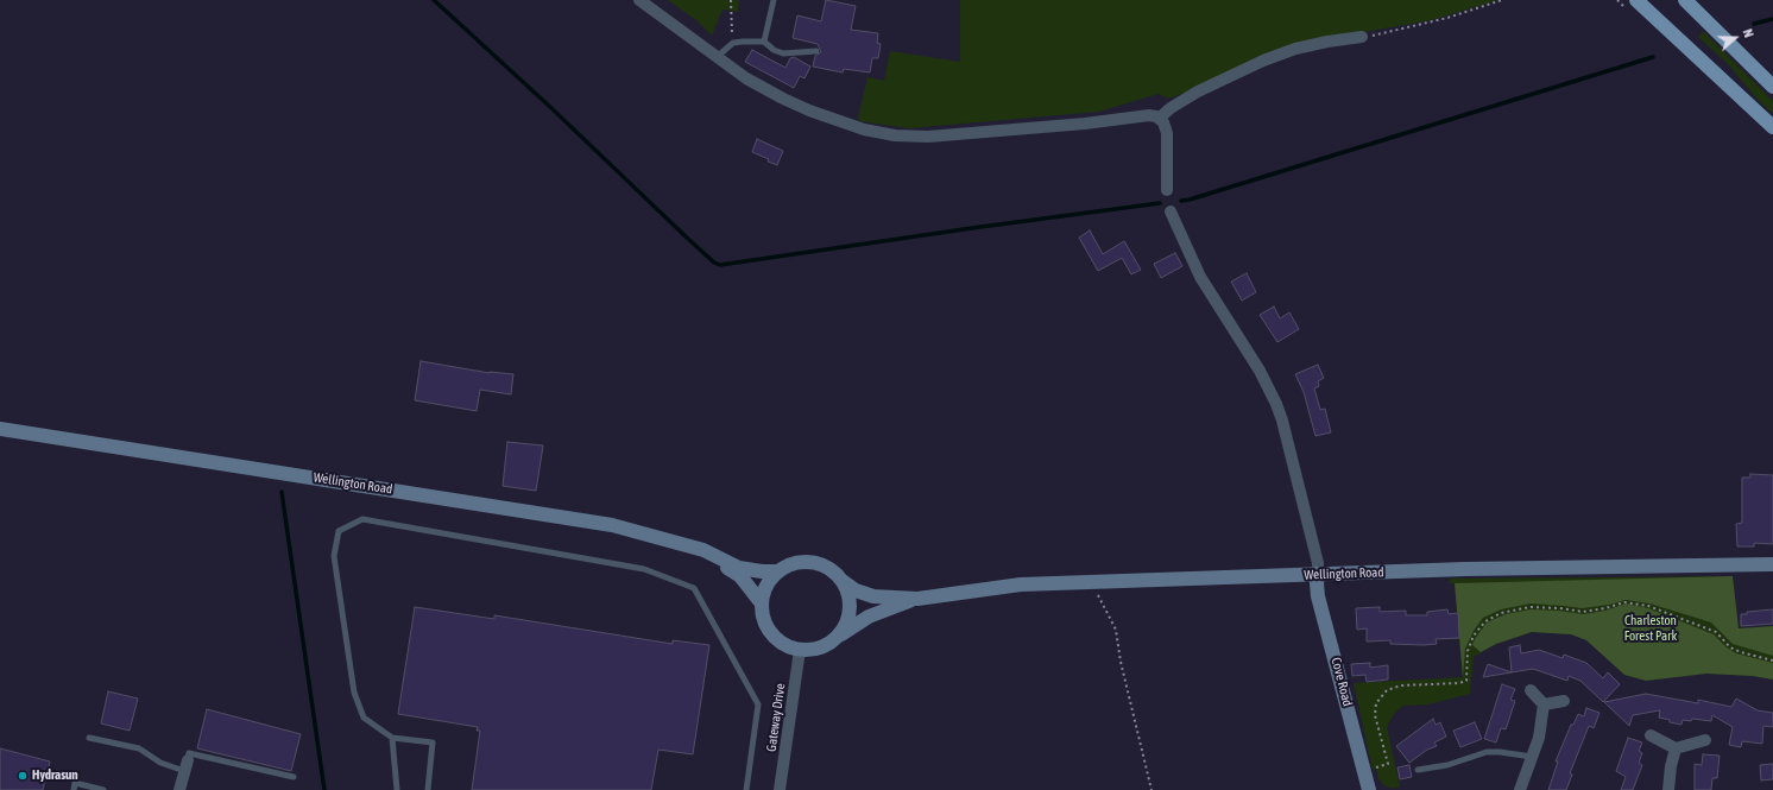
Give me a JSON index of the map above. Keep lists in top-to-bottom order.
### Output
{
  "streets": {
    "street": ["Wellington Road", "Cove Road", "Gateway Drive"]
  },
  "crossings": [
    ["Wellington Road", "Cove Road"],
    ["Wellington Road", "Gateway Drive"]
  ],
  "parks": ["Charleston Forest Park"],
  "places": ["Hydrasun"],
  "north": "right"
}
